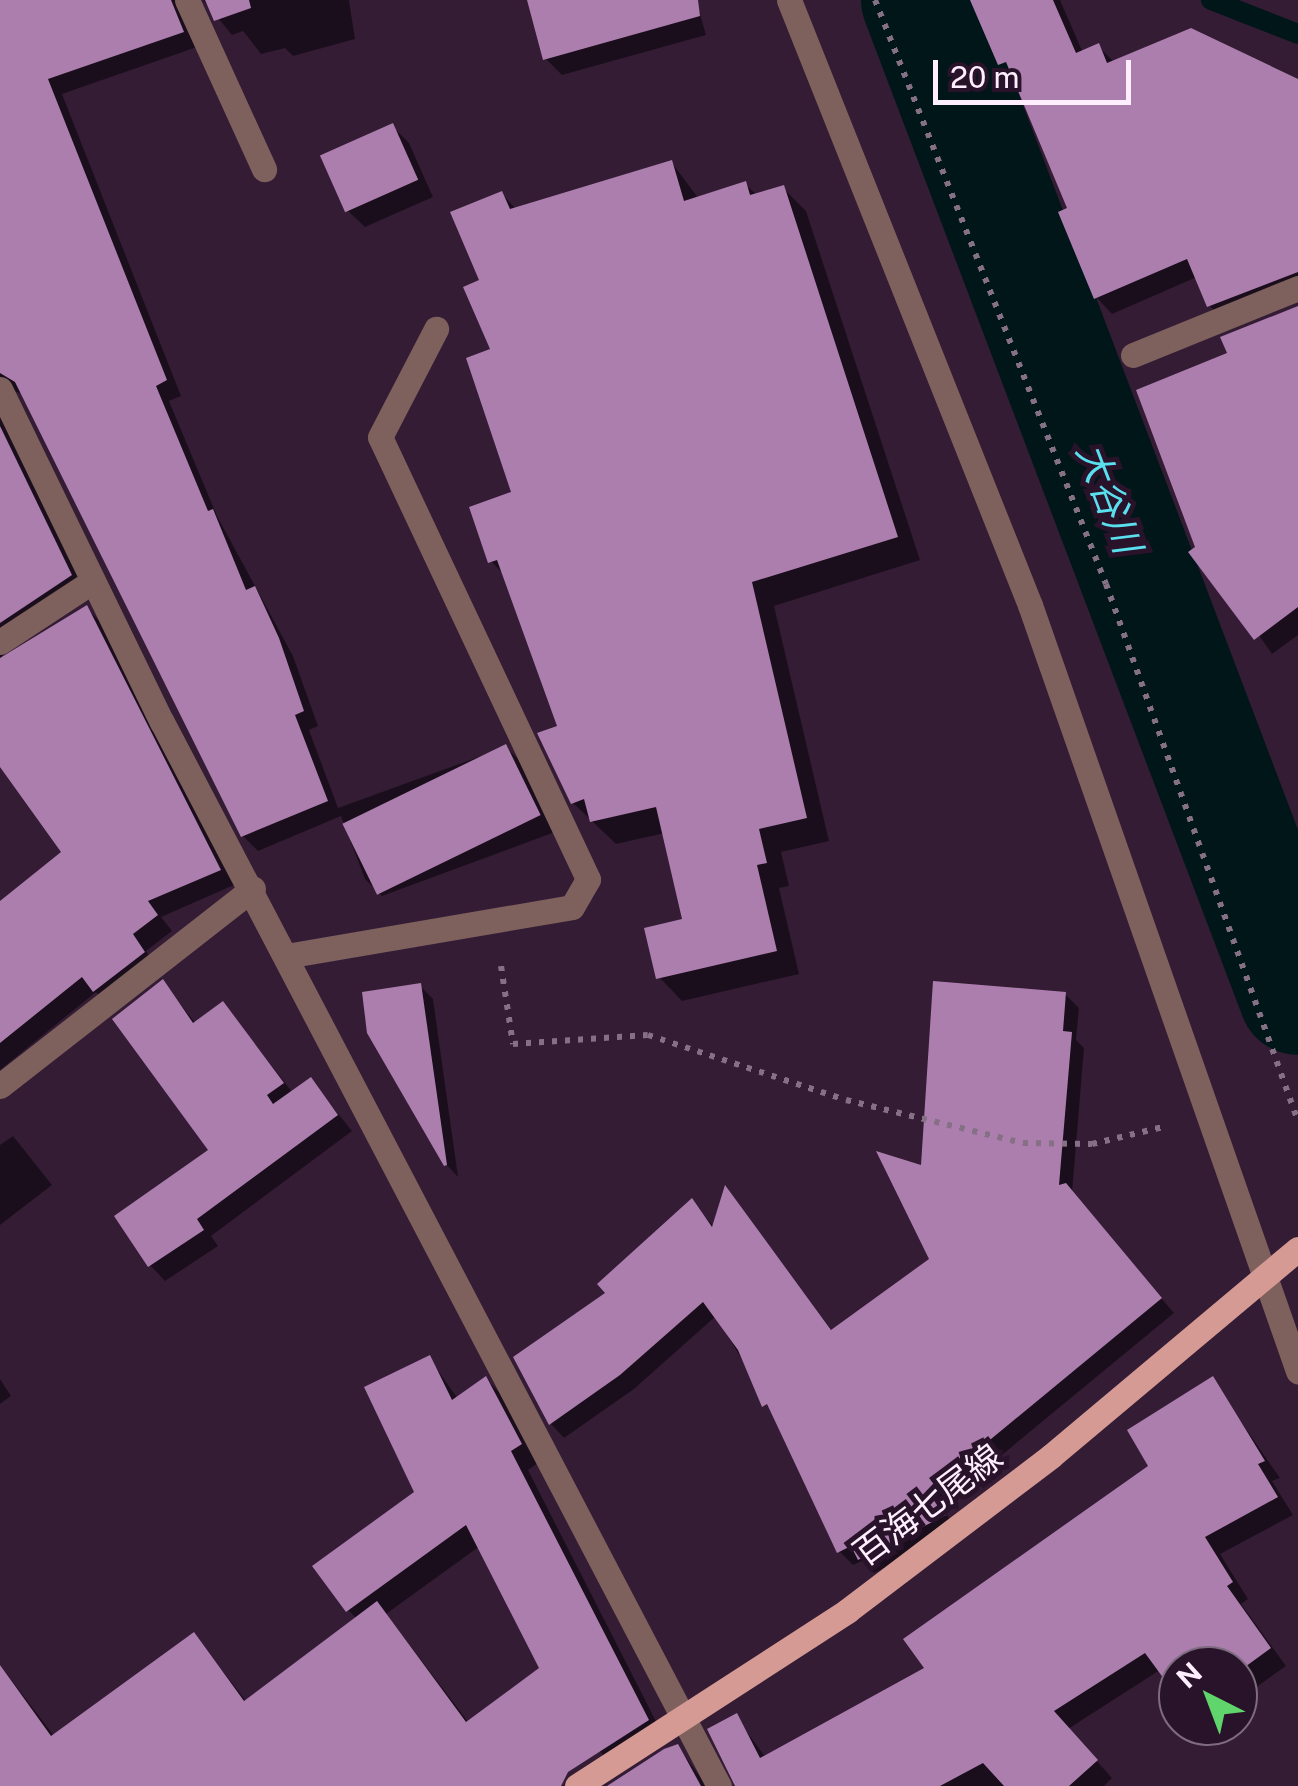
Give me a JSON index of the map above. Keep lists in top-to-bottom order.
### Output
{
  "streets": {
    "main road": ["百海七尾線"]
  },
  "water": ["大谷川"],
  "scale_bar": "20 m",
  "north": "top left"
}
